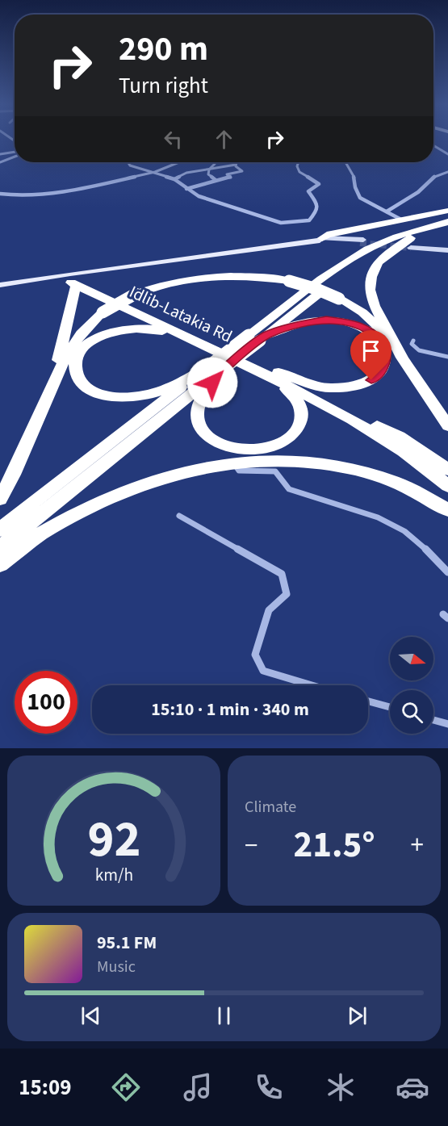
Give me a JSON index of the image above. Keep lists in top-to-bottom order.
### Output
{
  "streets": {
    "highway": ["Idlib-Latakia Rd"]
  },
  "north": "right",
  "page": {
    "turn": ["290 m", "Turn right"],
    "limit": "100",
    "trip": "15:10 · 1 min · 340 m",
    "tile": "Climate",
    "heat": ["−", "21.5°", "+"],
    "song": ["95.1 FM", "Music"],
    "tabs": "15:09",
    "gauge": ["92", "km/h"]
  }
}
